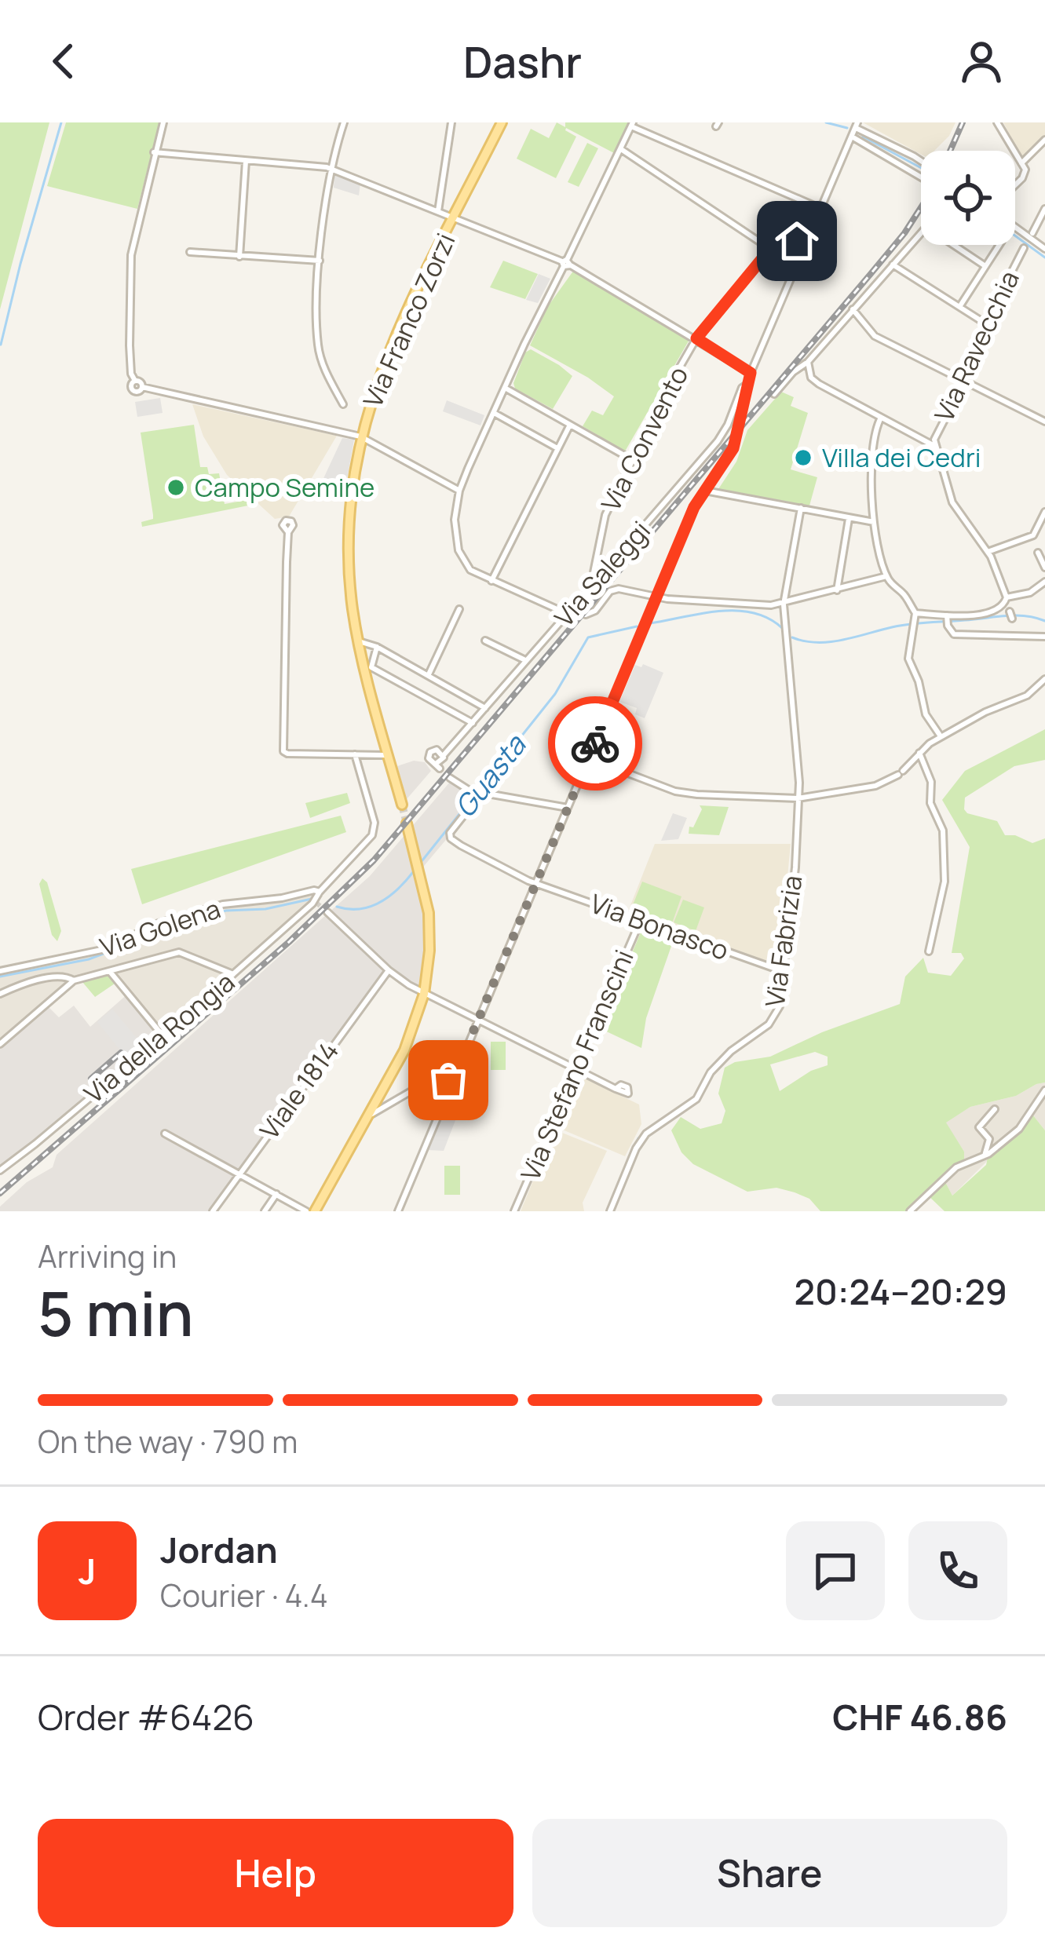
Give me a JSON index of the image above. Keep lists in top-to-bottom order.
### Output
{
  "streets": {
    "main road": ["Via Franco Zorzi"],
    "street": [
      "Via Ravecchia",
      "Via Convento",
      "Via Saleggi",
      "Via Bonasco",
      "Via Golena",
      "Via Fabrizia",
      "Via della Rongia",
      "Via Stefano Franscini",
      "Viale 1814"
    ]
  },
  "crossings": [
    ["Via Convento", "Via Saleggi"],
    ["Via Bonasco", "Via Fabrizia"],
    ["Via Bonasco", "Via Stefano Franscini"],
    ["Via Golena", "Via della Rongia"]
  ],
  "water": ["Guasta"],
  "places": ["Villa dei Cedri", "Campo Semine"],
  "page": {
    "header": "Dashr",
    "heading": ["5 min", "Arriving in", "20:24–20:29"],
    "panel": [
      "Jordan",
      "Courier · 4.4",
      "Order #6426",
      "CHF 46.86"
    ],
    "bar": "On the way · 790 m",
    "round": "J",
    "buttons": ["Help", "Share"]
  }
}
